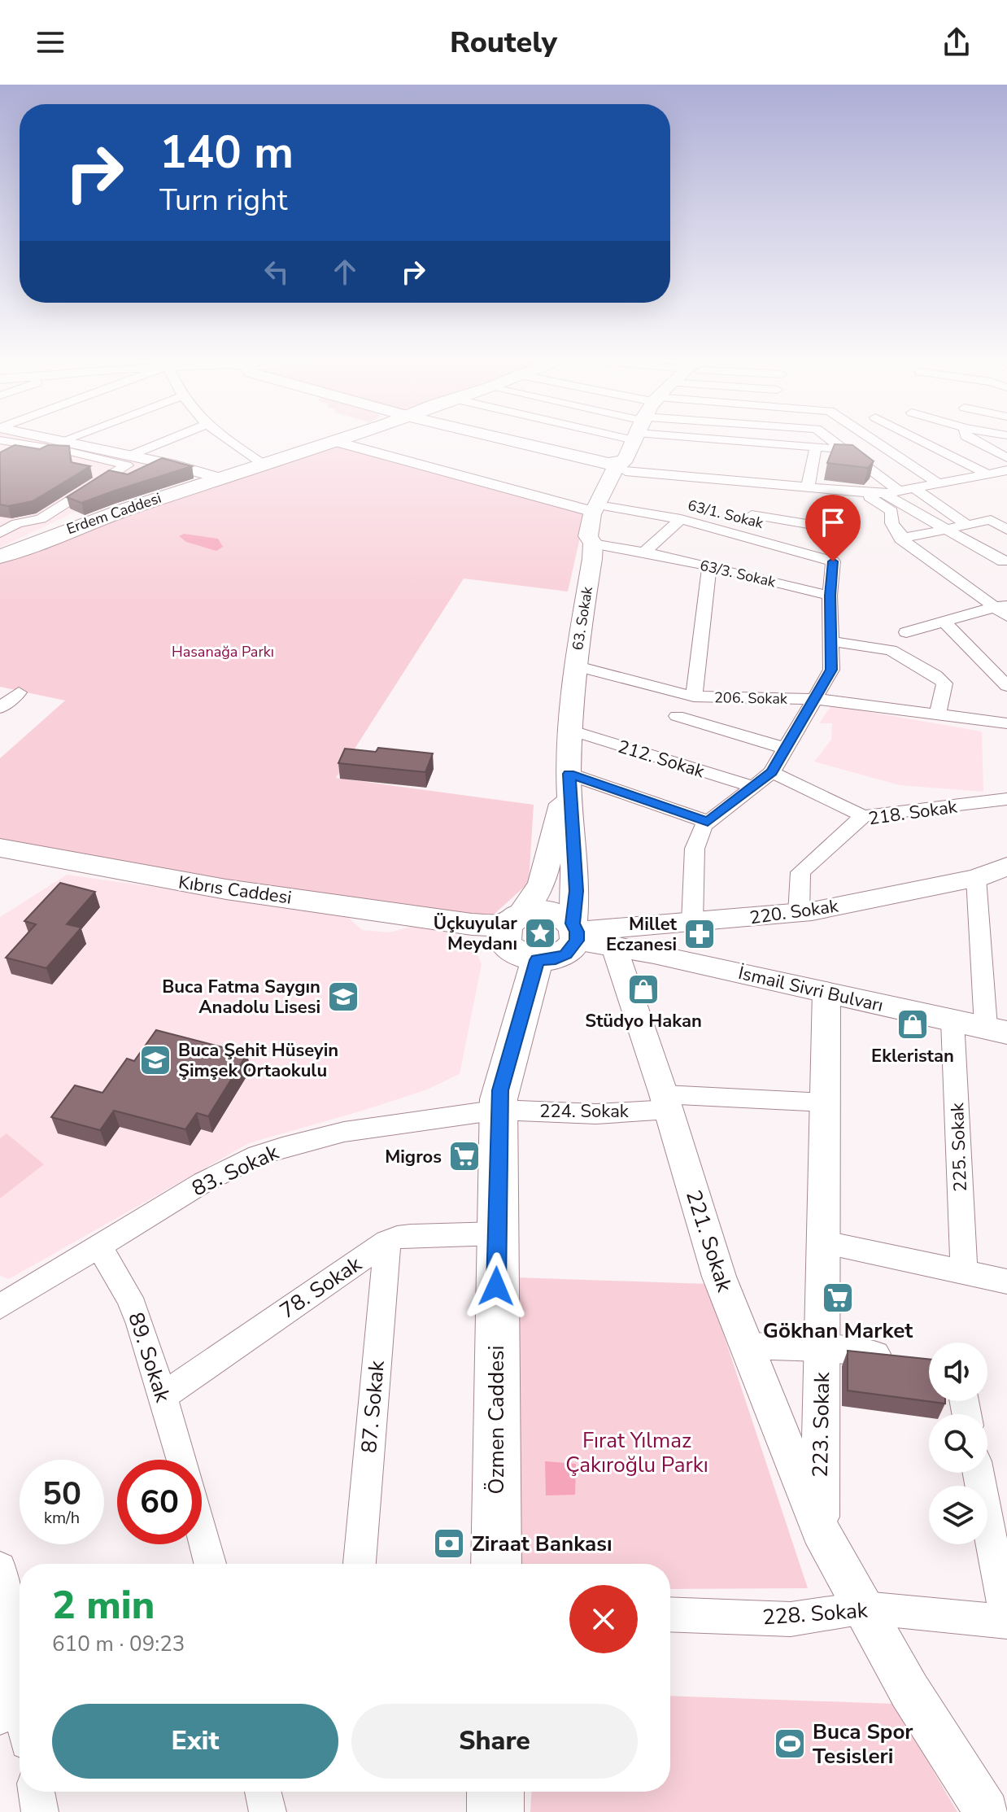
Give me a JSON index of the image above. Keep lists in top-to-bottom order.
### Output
{
  "streets": {
    "main road": [
      "Erdem Caddesi",
      "63. Sokak",
      "Kıbrıs Caddesi",
      "220. Sokak",
      "İsmail Sivri Bulvarı",
      "Özmen Caddesi"
    ],
    "street": [
      "63/1. Sokak",
      "63/3. Sokak",
      "206. Sokak",
      "212. Sokak",
      "218. Sokak",
      "224. Sokak",
      "225. Sokak",
      "83. Sokak",
      "221. Sokak",
      "78. Sokak",
      "89. Sokak",
      "87. Sokak",
      "223. Sokak",
      "228. Sokak"
    ]
  },
  "crossings": [
    ["63/1. Sokak", "63/3. Sokak"],
    ["63/1. Sokak", "63. Sokak"],
    ["63/3. Sokak", "63. Sokak"],
    ["63. Sokak", "206. Sokak"],
    ["63. Sokak", "212. Sokak"],
    ["63. Sokak", "Kıbrıs Caddesi"],
    ["63. Sokak", "220. Sokak"],
    ["63. Sokak", "İsmail Sivri Bulvarı"],
    ["63. Sokak", "Özmen Caddesi"],
    ["218. Sokak", "220. Sokak"],
    ["Kıbrıs Caddesi", "Özmen Caddesi"],
    ["220. Sokak", "İsmail Sivri Bulvarı"],
    ["İsmail Sivri Bulvarı", "225. Sokak"],
    ["İsmail Sivri Bulvarı", "221. Sokak"],
    ["İsmail Sivri Bulvarı", "223. Sokak"],
    ["224. Sokak", "83. Sokak"],
    ["224. Sokak", "221. Sokak"],
    ["224. Sokak", "Özmen Caddesi"],
    ["224. Sokak", "223. Sokak"],
    ["83. Sokak", "89. Sokak"],
    ["83. Sokak", "Özmen Caddesi"],
    ["221. Sokak", "223. Sokak"],
    ["78. Sokak", "89. Sokak"],
    ["78. Sokak", "87. Sokak"],
    ["78. Sokak", "Özmen Caddesi"],
    ["223. Sokak", "228. Sokak"]
  ],
  "parks": ["Hasanağa Parkı", "Fırat Yılmaz Çakıroğlu Parkı"],
  "places": {
    "place": ["Üçkuyular Meydanı"],
    "pharmacy": ["Millet Eczanesi"],
    "shop": ["Stüdyo Hakan", "Ekleristan"],
    "school or university": ["Buca Fatma Saygın Anadolu Lisesi", "Buca Şehit Hüseyin Şimşek Ortaokulu"],
    "supermarket": ["Migros", "Gökhan Market"],
    "bank": ["Ziraat Bankası"],
    "sports": ["Buca Spor Tesisleri"]
  },
  "page": {
    "header": "Routely",
    "turn": ["140 m", "Turn right"],
    "speed": "50 km/h",
    "limit": "60",
    "heading": ["2 min", "610 m · 09:23"],
    "buttons": ["Exit", "Share"]
  }
}
